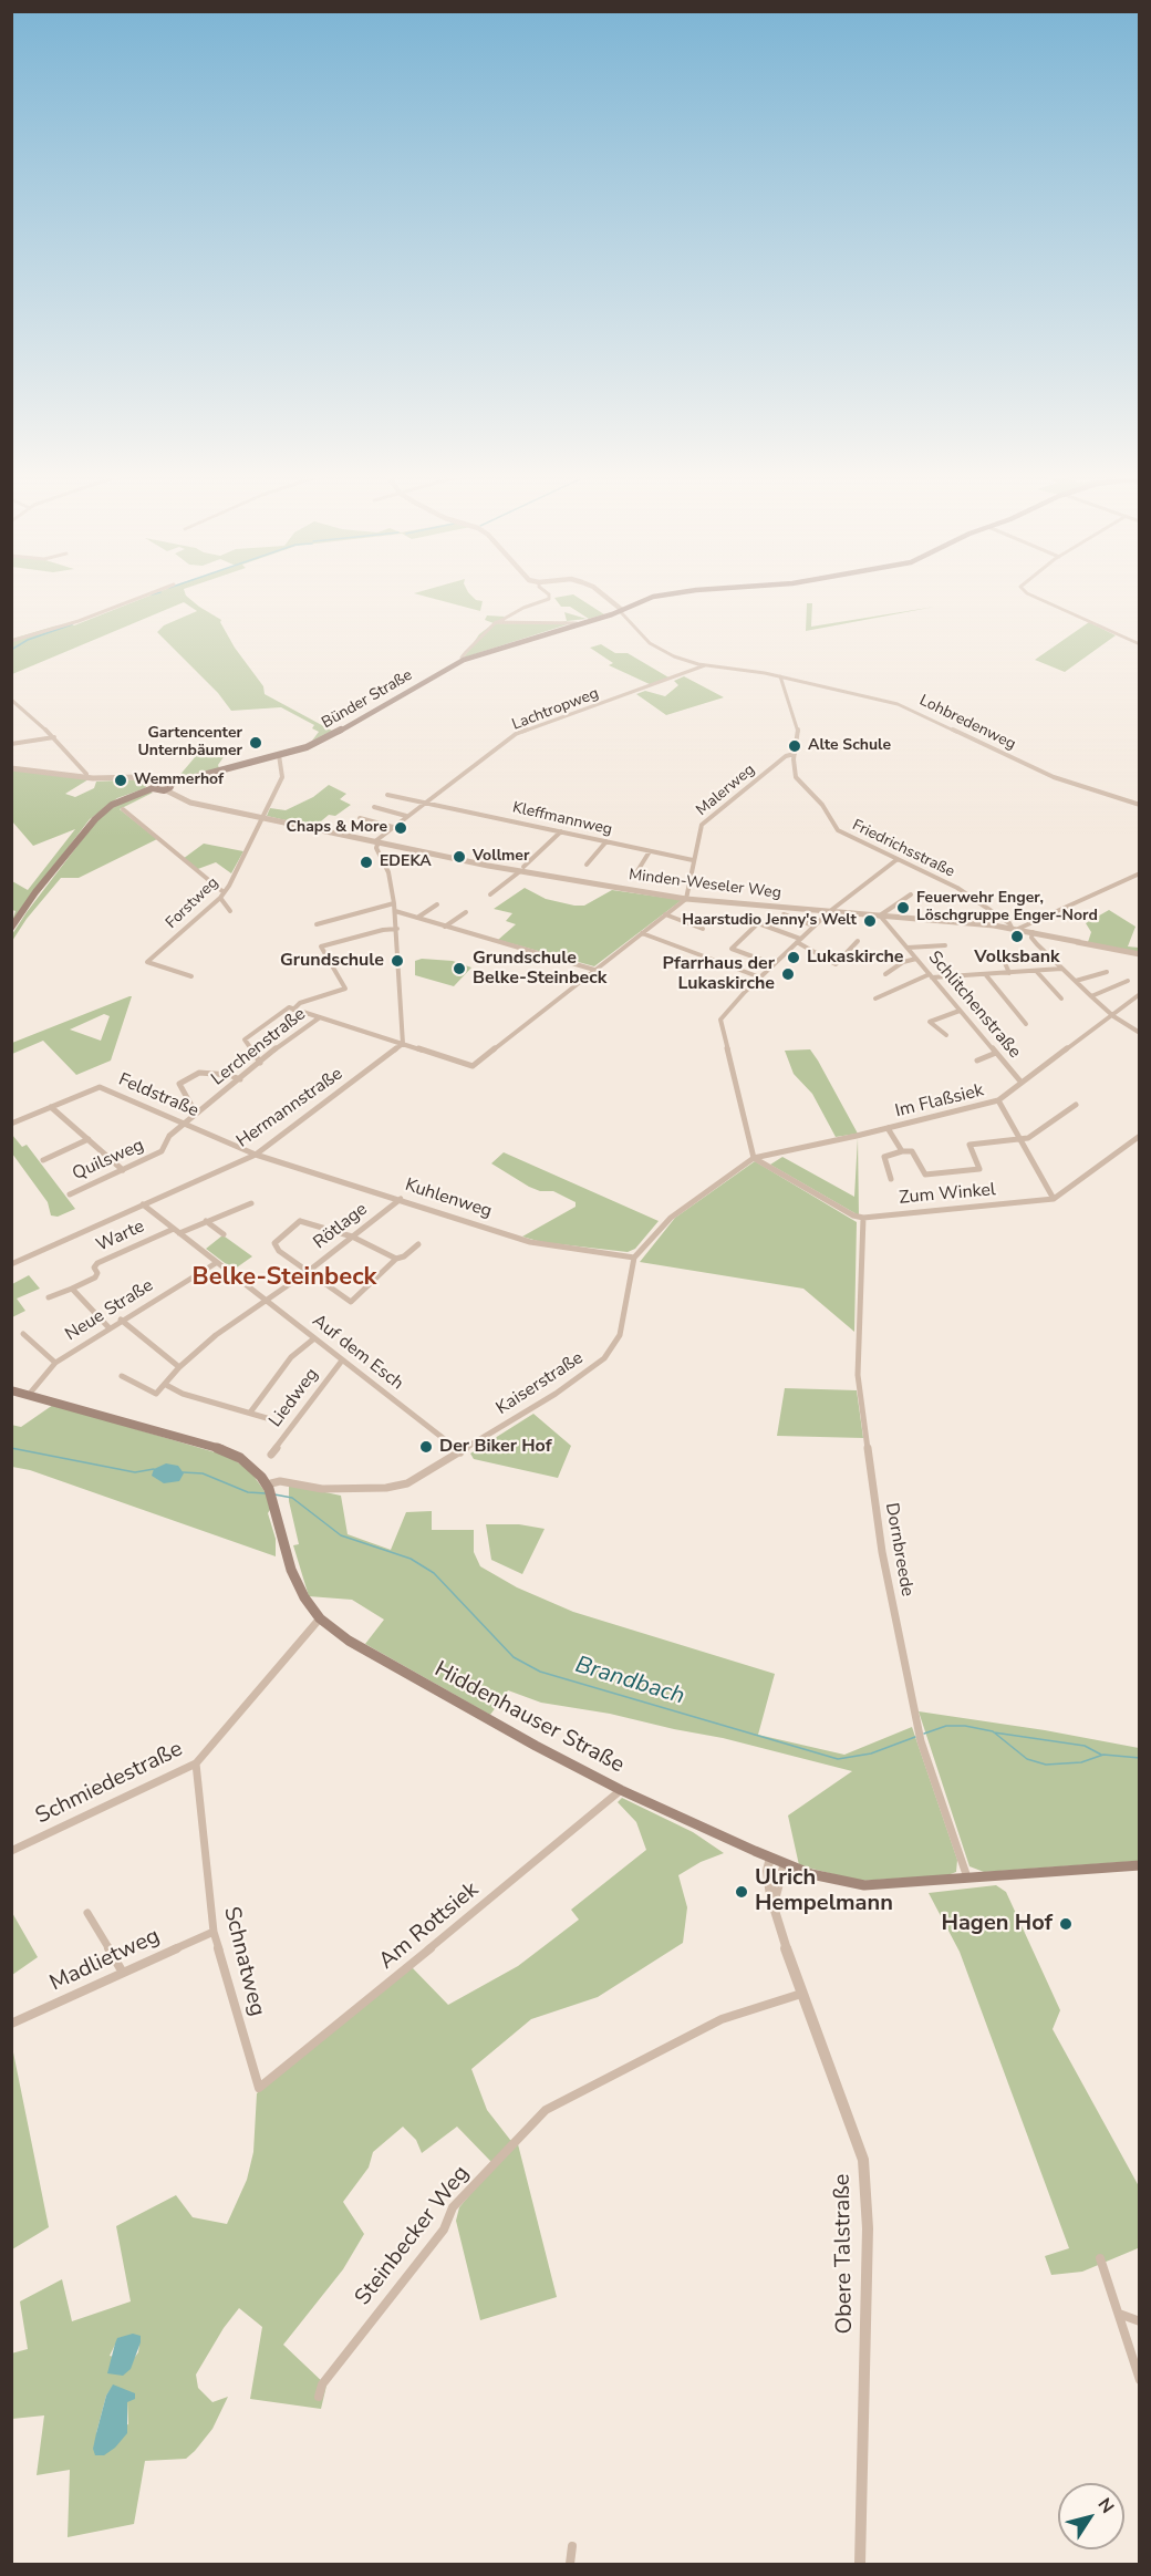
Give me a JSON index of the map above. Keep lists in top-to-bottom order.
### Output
{
  "streets": {
    "main road": ["Bünder Straße", "Hiddenhauser Straße"],
    "street": [
      "Lachtropweg",
      "Lohbredenweg",
      "Malerweg",
      "Kleffmannweg",
      "Friedrichsstraße",
      "Minden-Weseler Weg",
      "Forstweg",
      "Schlitchenstraße",
      "Lerchenstraße",
      "Feldstraße",
      "Im Flaßsiek",
      "Hermannstraße",
      "Quilsweg",
      "Zum Winkel",
      "Kuhlenweg",
      "Rötlage",
      "Warte",
      "Neue Straße",
      "Auf dem Esch",
      "Kaiserstraße",
      "Liedweg",
      "Dornbreede",
      "Schmiedestraße",
      "Am Rottsiek",
      "Madlietweg",
      "Schnatweg",
      "Steinbecker Weg",
      "Obere Talstraße"
    ]
  },
  "crossings": [
    ["Bünder Straße", "Minden-Weseler Weg"],
    ["Bünder Straße", "Forstweg"],
    ["Lachtropweg", "Kleffmannweg"],
    ["Lachtropweg", "Minden-Weseler Weg"],
    ["Lohbredenweg", "Friedrichsstraße"],
    ["Malerweg", "Kleffmannweg"],
    ["Malerweg", "Friedrichsstraße"],
    ["Malerweg", "Minden-Weseler Weg"],
    ["Friedrichsstraße", "Minden-Weseler Weg"],
    ["Minden-Weseler Weg", "Forstweg"],
    ["Minden-Weseler Weg", "Schlitchenstraße"],
    ["Schlitchenstraße", "Im Flaßsiek"],
    ["Lerchenstraße", "Feldstraße"],
    ["Lerchenstraße", "Quilsweg"],
    ["Feldstraße", "Hermannstraße"],
    ["Feldstraße", "Quilsweg"],
    ["Feldstraße", "Kuhlenweg"],
    ["Hermannstraße", "Kuhlenweg"],
    ["Hermannstraße", "Auf dem Esch"],
    ["Zum Winkel", "Dornbreede"],
    ["Kuhlenweg", "Rötlage"],
    ["Kuhlenweg", "Kaiserstraße"],
    ["Rötlage", "Auf dem Esch"],
    ["Warte", "Auf dem Esch"],
    ["Neue Straße", "Auf dem Esch"],
    ["Neue Straße", "Hiddenhauser Straße"],
    ["Auf dem Esch", "Kaiserstraße"],
    ["Auf dem Esch", "Liedweg"],
    ["Kaiserstraße", "Hiddenhauser Straße"],
    ["Dornbreede", "Hiddenhauser Straße"],
    ["Hiddenhauser Straße", "Schmiedestraße"],
    ["Hiddenhauser Straße", "Am Rottsiek"],
    ["Hiddenhauser Straße", "Obere Talstraße"],
    ["Schmiedestraße", "Schnatweg"],
    ["Am Rottsiek", "Schnatweg"],
    ["Madlietweg", "Schnatweg"],
    ["Steinbecker Weg", "Obere Talstraße"]
  ],
  "districts": ["Belke-Steinbeck"],
  "water": ["Brandbach"],
  "places": [
    "Gartencenter Unternbäumer",
    "Alte Schule",
    "Wemmerhof",
    "Chaps & More",
    "Vollmer",
    "EDEKA",
    "Feuerwehr Enger, Löschgruppe Enger-Nord",
    "Haarstudio Jenny's Welt",
    "Volksbank",
    "Lukaskirche",
    "Grundschule",
    "Grundschule Belke-Steinbeck",
    "Pfarrhaus der Lukaskirche",
    "Der Biker Hof",
    "Ulrich Hempelmann",
    "Hagen Hof"
  ],
  "north": "top right"
}
